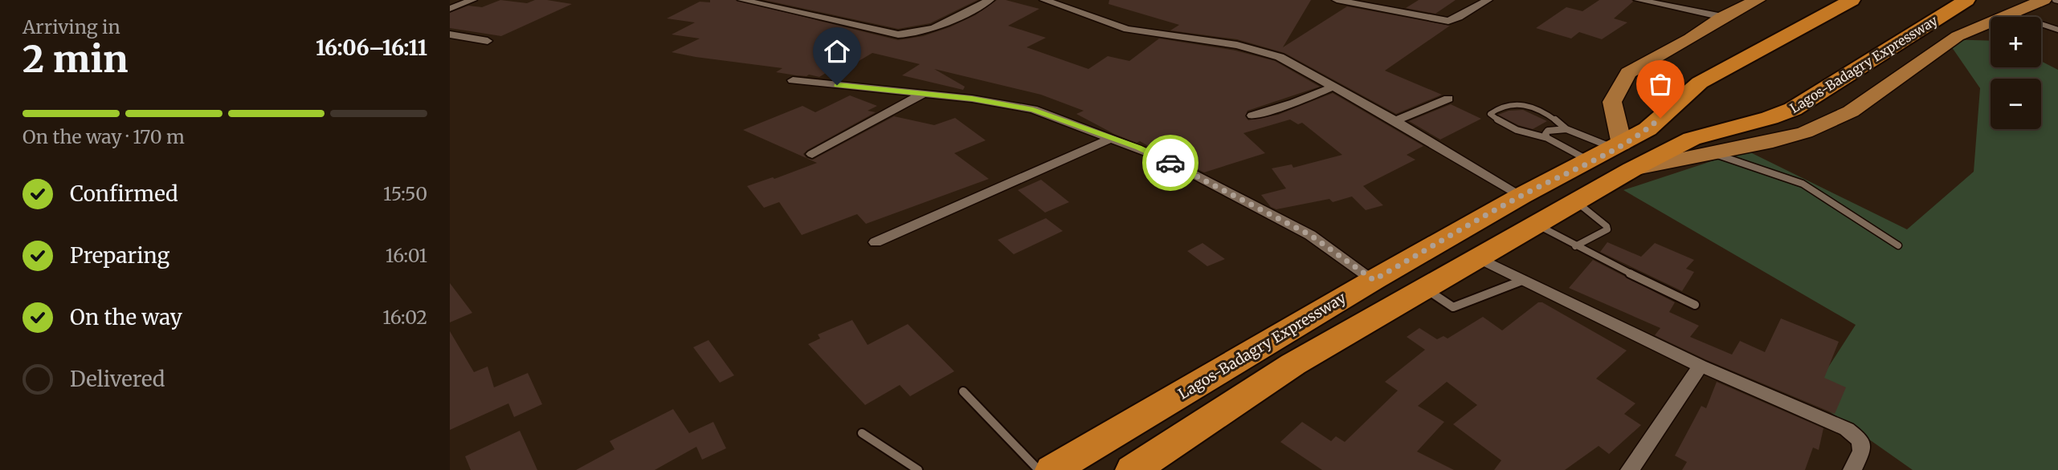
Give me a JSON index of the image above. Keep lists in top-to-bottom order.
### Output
{
  "streets": {
    "highway": ["Lagos-Badagry Expressway"]
  },
  "page": {
    "heading": ["2 min", "Arriving in", "16:06–16:11"],
    "map_buttons": ["+", "−"],
    "bar": "On the way · 170 m",
    "list": [
      ["Confirmed", "15:50"],
      ["Preparing", "16:01"],
      ["On the way", "16:02"],
      "Delivered"
    ]
  }
}
